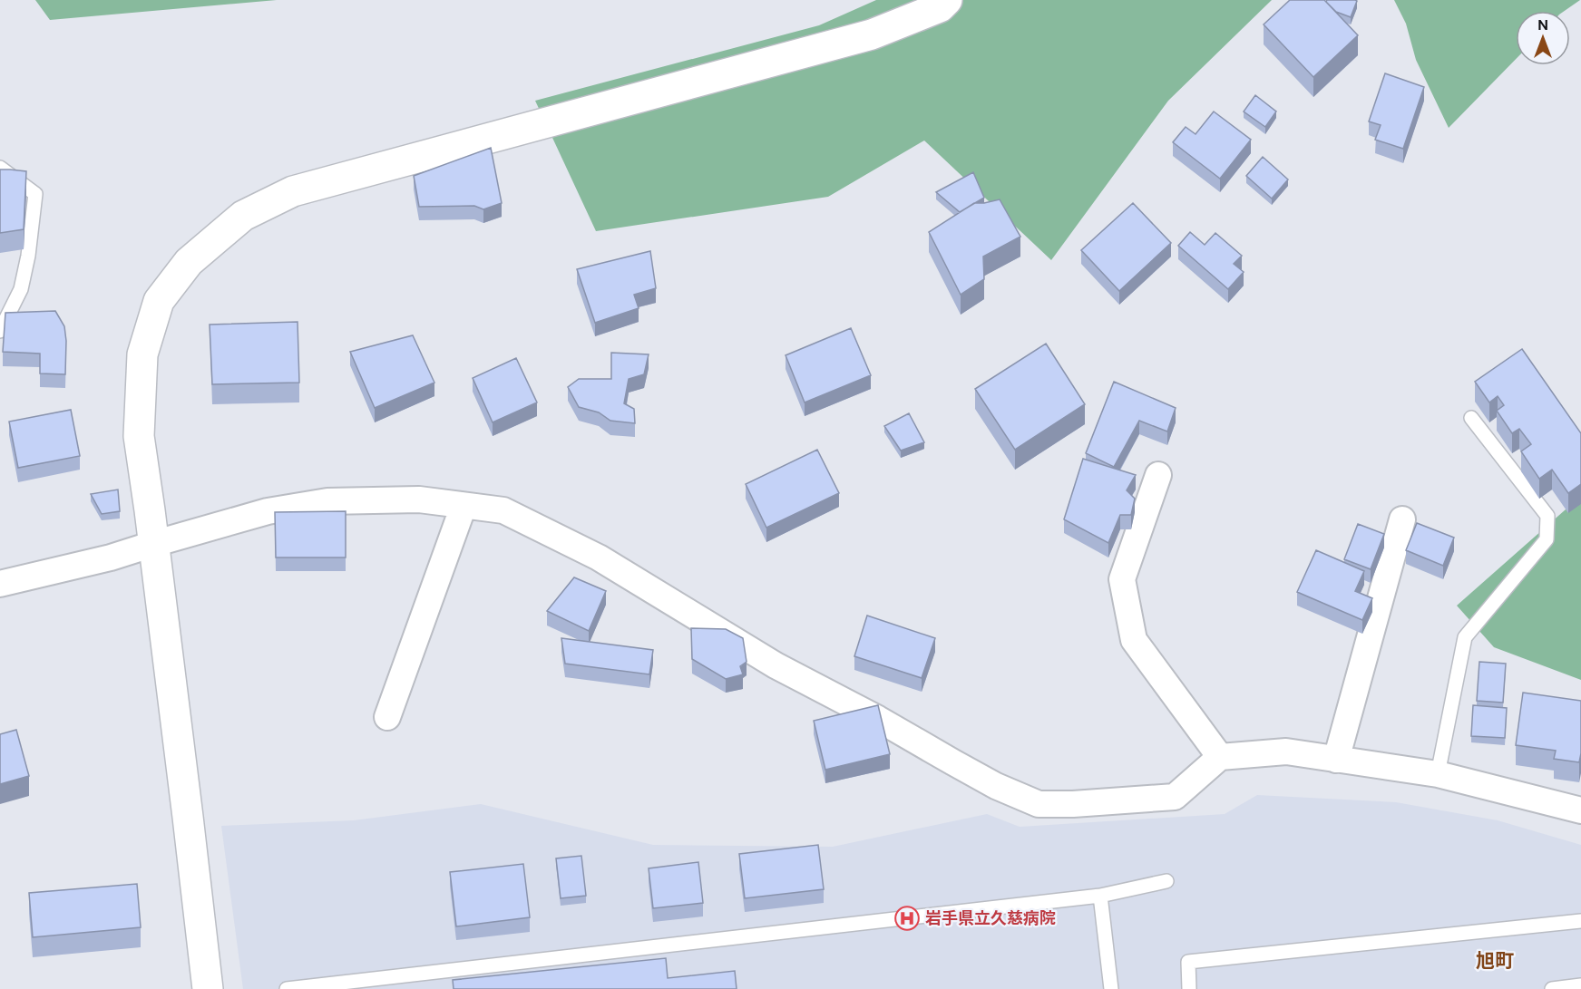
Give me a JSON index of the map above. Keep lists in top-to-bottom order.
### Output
{
  "districts": ["旭町"],
  "places": {
    "hospital": ["岩手県立久慈病院"]
  },
  "north": "top"
}
